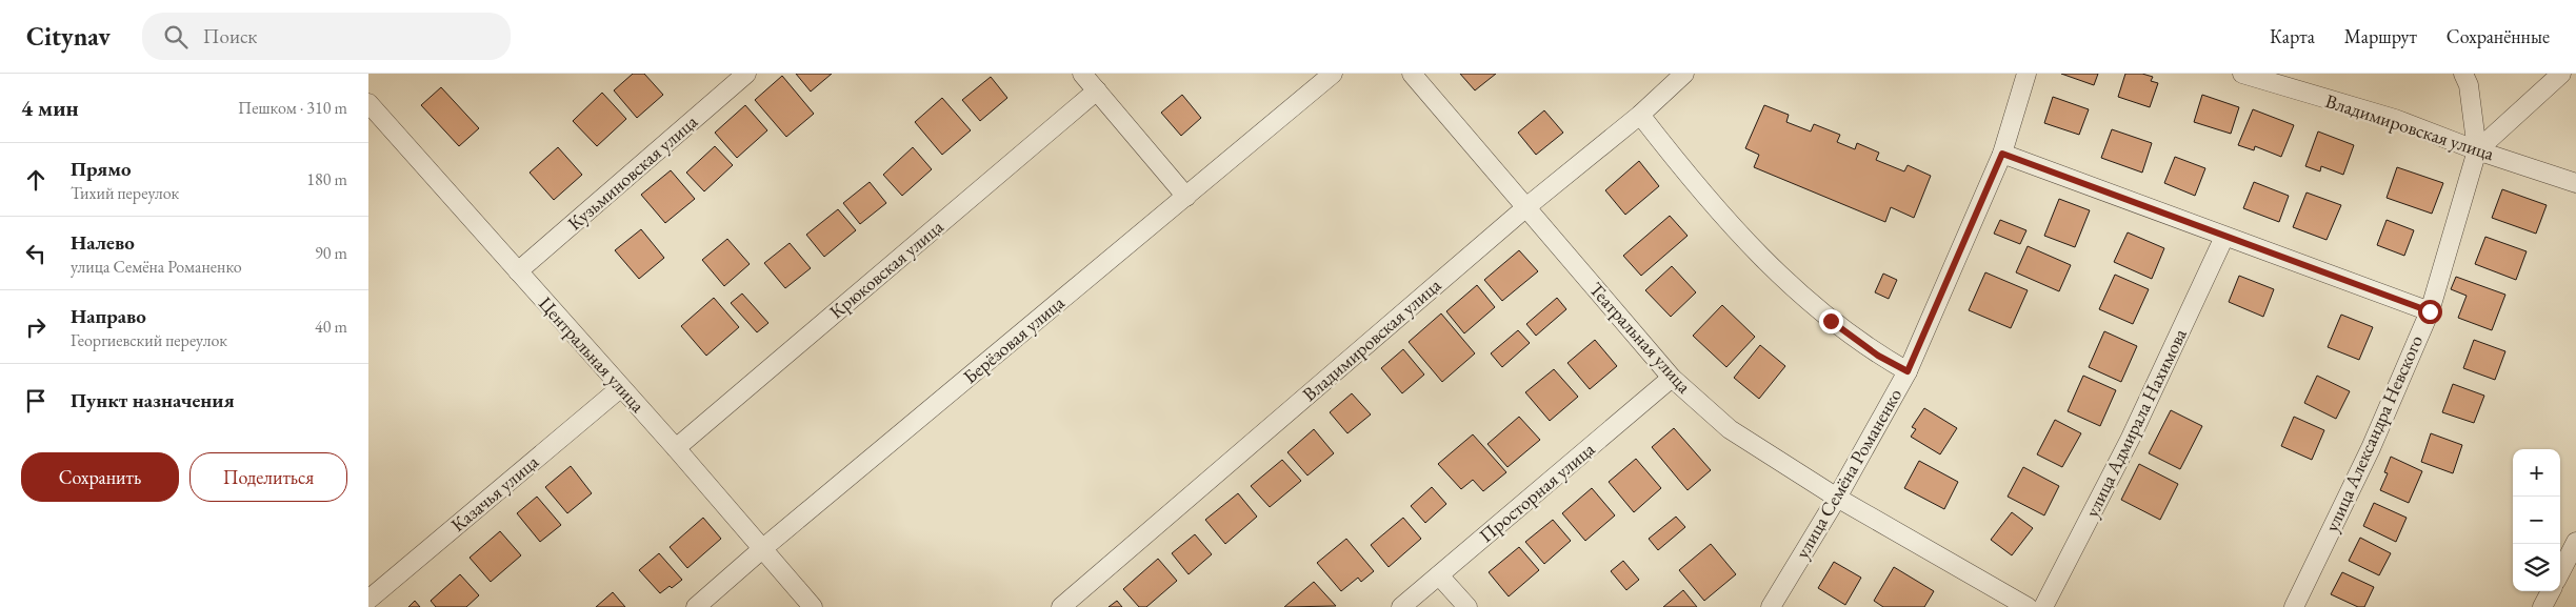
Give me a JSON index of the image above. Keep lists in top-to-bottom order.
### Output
{
  "streets": {
    "street": [
      "Владимировская улица",
      "Кузьминовская улица",
      "Крюковская улица",
      "Театральная улица",
      "Берёзовая улица",
      "Центральная улица",
      "улица Адмирала Нахимова",
      "улица Александра Невского",
      "улица Семёна Романенко",
      "Просторная улица",
      "Казачья улица"
    ]
  },
  "crossings": [
    ["Владимировская улица", "Театральная улица"],
    ["Владимировская улица", "улица Александра Невского"],
    ["Кузьминовская улица", "Центральная улица"],
    ["Крюковская улица", "Центральная улица"],
    ["Театральная улица", "улица Семёна Романенко"],
    ["Театральная улица", "Просторная улица"],
    ["Берёзовая улица", "Центральная улица"],
    ["Центральная улица", "Казачья улица"]
  ],
  "page": {
    "header": "Citynav",
    "search": "Поиск",
    "nav": ["Карта", "Маршрут", "Сохранённые"],
    "heading": ["4 мин", "Пешком · 310 m"],
    "list": [
      ["Прямо", "Тихий переулок", "180 m"],
      ["Налево", "улица Семёна Романенко", "90 m"],
      ["Направо", "Георгиевский переулок", "40 m"],
      "Пункт назначения"
    ],
    "buttons": ["Сохранить", "Поделиться"],
    "map_buttons": ["+", "−"]
  }
}
